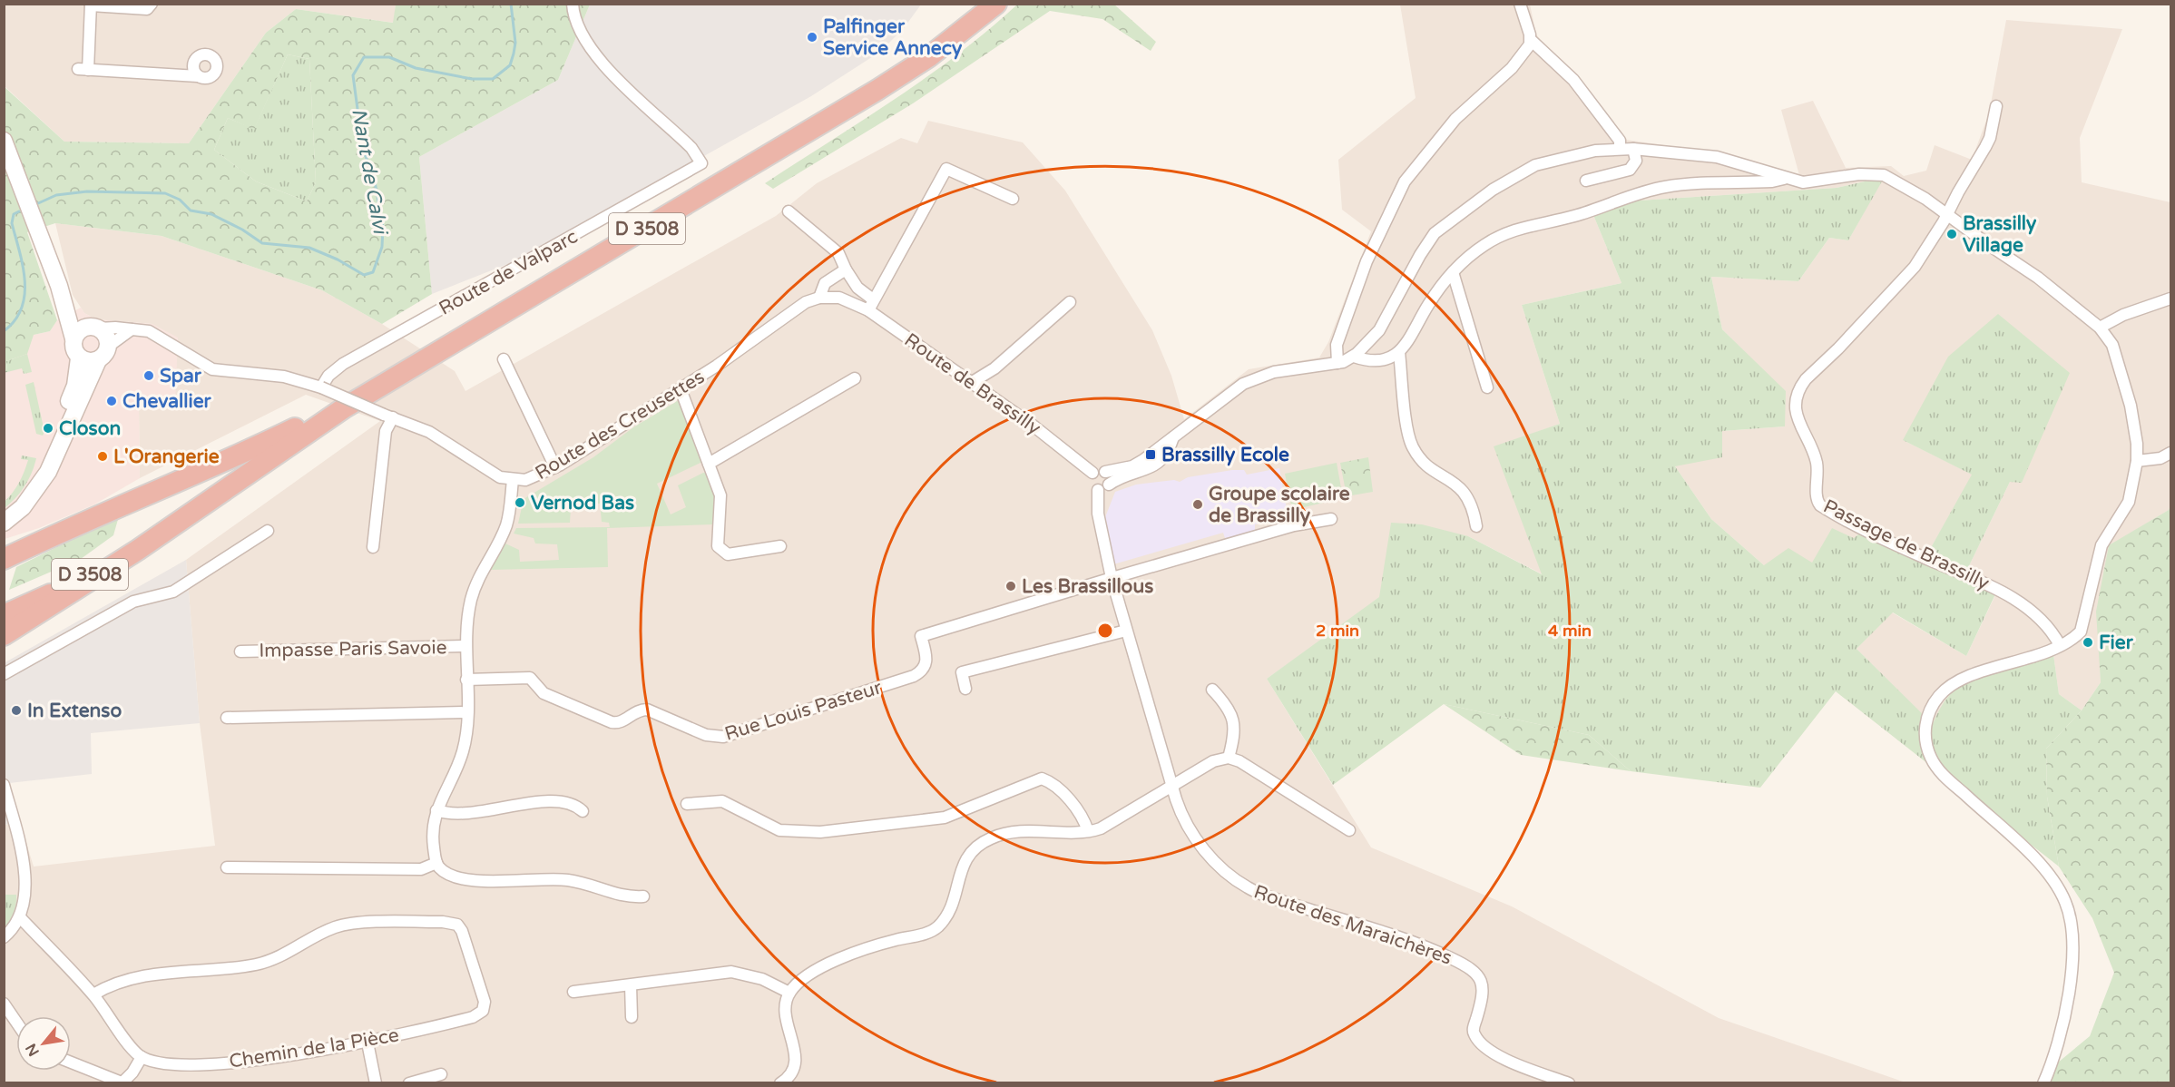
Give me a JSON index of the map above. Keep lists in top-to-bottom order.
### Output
{
  "streets": {
    "highway": ["D 3508"],
    "street": [
      "Route de Valparc",
      "Route de Brassilly",
      "Route des Creusettes",
      "Passage de Brassilly",
      "Impasse Paris Savoie",
      "Rue Louis Pasteur",
      "Route des Maraichères",
      "Chemin de la Pièce"
    ]
  },
  "crossings": [
    ["Route de Valparc", "Route des Creusettes"],
    ["Route de Brassilly", "Route des Creusettes"],
    ["Route de Brassilly", "Route des Maraichères"],
    ["Rue Louis Pasteur", "Route des Maraichères"]
  ],
  "water": ["Nant de Calvi"],
  "places": {
    "other": [
      "Palfinger Service Annecy",
      "Brassilly Village",
      "Spar",
      "Chevallier",
      "Closon",
      "L'Orangerie",
      "Vernod Bas",
      "Groupe scolaire de Brassilly",
      "Les Brassillous",
      "Fier",
      "In Extenso"
    ],
    "transit": ["Brassilly Ecole"]
  },
  "north": "bottom left",
  "rings": ["2 min", "4 min"]
}
